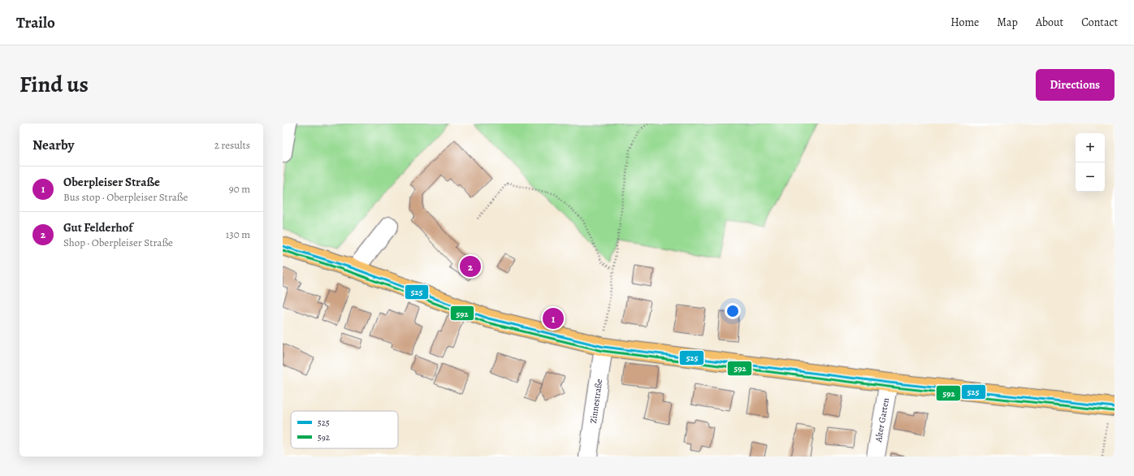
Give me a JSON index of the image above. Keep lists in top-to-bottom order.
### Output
{
  "streets": {
    "street": ["Zinnestraße", "Alter Garten"]
  },
  "lines": ["transit line 525", "transit line 592"],
  "legend": ["525", "592"],
  "page": {
    "header": "Trailo",
    "nav": [
      "Home",
      "Map",
      "About",
      "Contact"
    ],
    "title": "Find us",
    "buttons": "Directions",
    "heading": ["Nearby", "2 results"],
    "map_buttons": ["+", "−"],
    "list": [
      {
        "mark": "1",
        "name": "Oberpleiser Straße",
        "note": "Bus stop · Oberpleiser Straße",
        "value": "90 m"
      },
      {
        "mark": "2",
        "name": "Gut Felderhof",
        "note": "Shop · Oberpleiser Straße",
        "value": "130 m"
      }
    ],
    "pins": ["2", "1"]
  }
}
